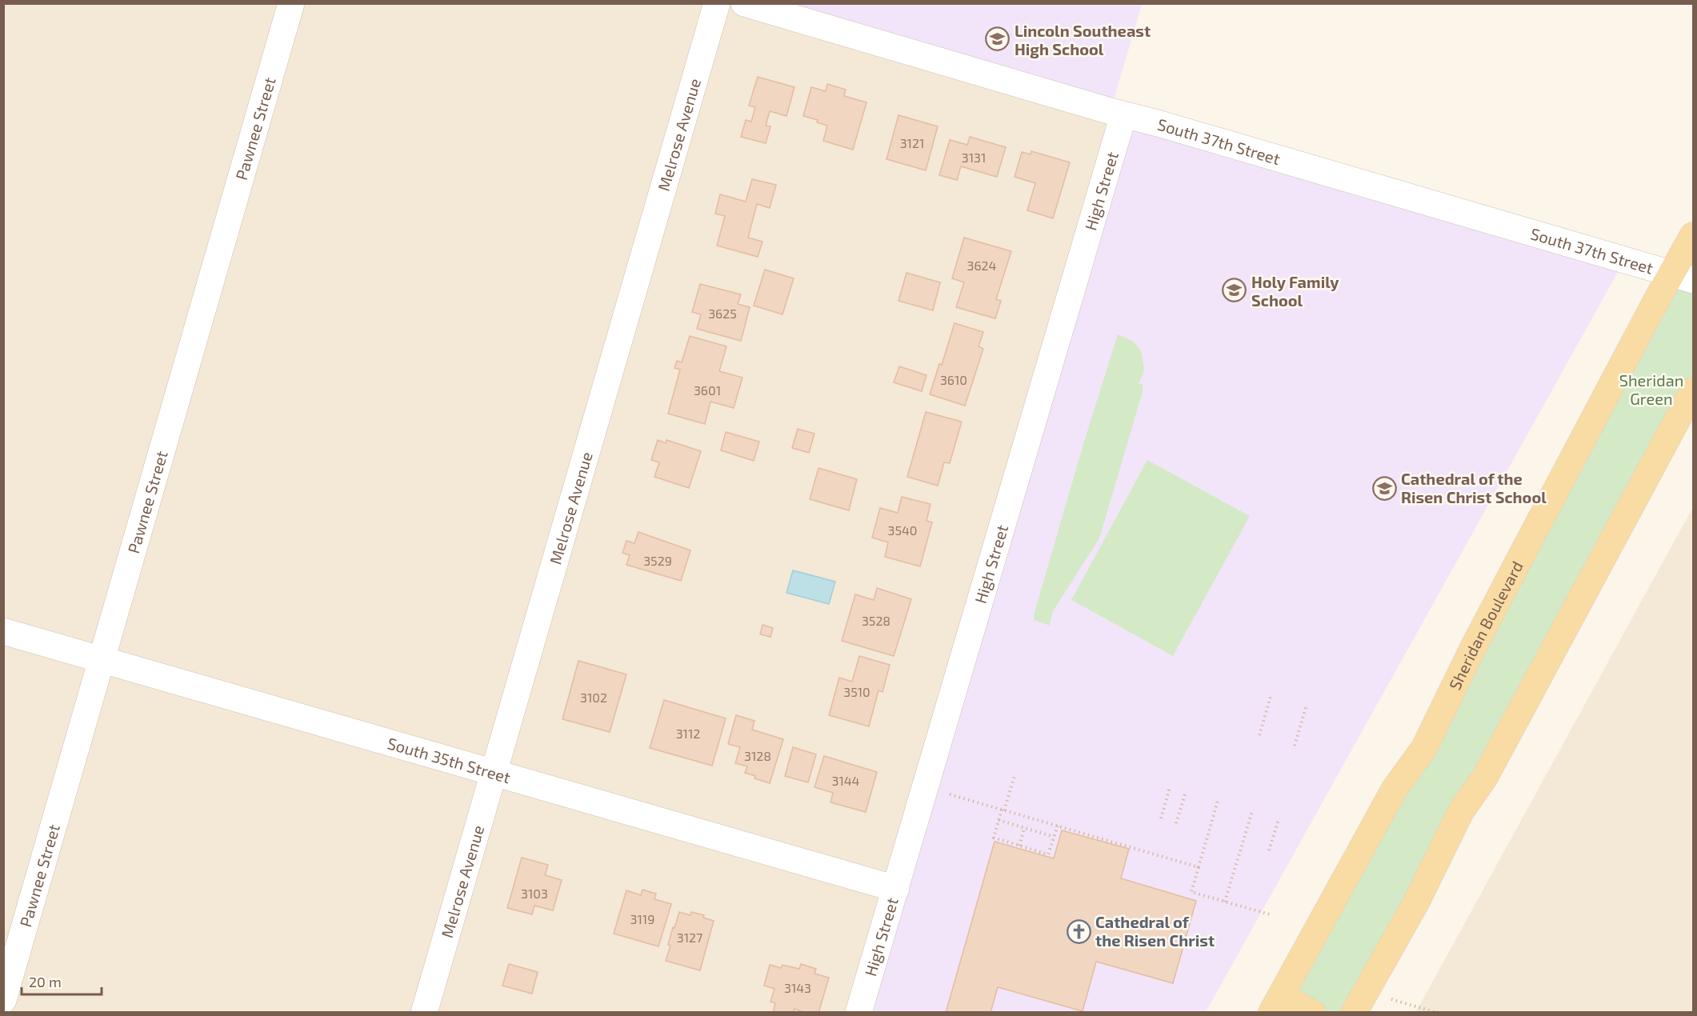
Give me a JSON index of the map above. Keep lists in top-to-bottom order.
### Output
{
  "streets": {
    "main road": ["Sheridan Boulevard"],
    "street": [
      "Pawnee Street",
      "Melrose Avenue",
      "South 37th Street",
      "High Street",
      "South 35th Street"
    ]
  },
  "crossings": [
    ["Pawnee Street", "South 35th Street"],
    ["Melrose Avenue", "South 35th Street"],
    ["South 37th Street", "High Street"],
    ["South 37th Street", "Sheridan Boulevard"],
    ["High Street", "South 35th Street"]
  ],
  "parks": ["Sheridan Green"],
  "places": {
    "school or university": ["Lincoln Southeast High School", "Holy Family School", "Cathedral of the Risen Christ School"],
    "church": ["Cathedral of the Risen Christ"]
  },
  "house_numbers": [
    "3121",
    "3131",
    "3624",
    "3625",
    "3610",
    "3601",
    "3540",
    "3529",
    "3528",
    "3510",
    "3102",
    "3112",
    "3128",
    "3144",
    "3103",
    "3119",
    "3127",
    "3143"
  ],
  "scale_bar": "20 m"
}
